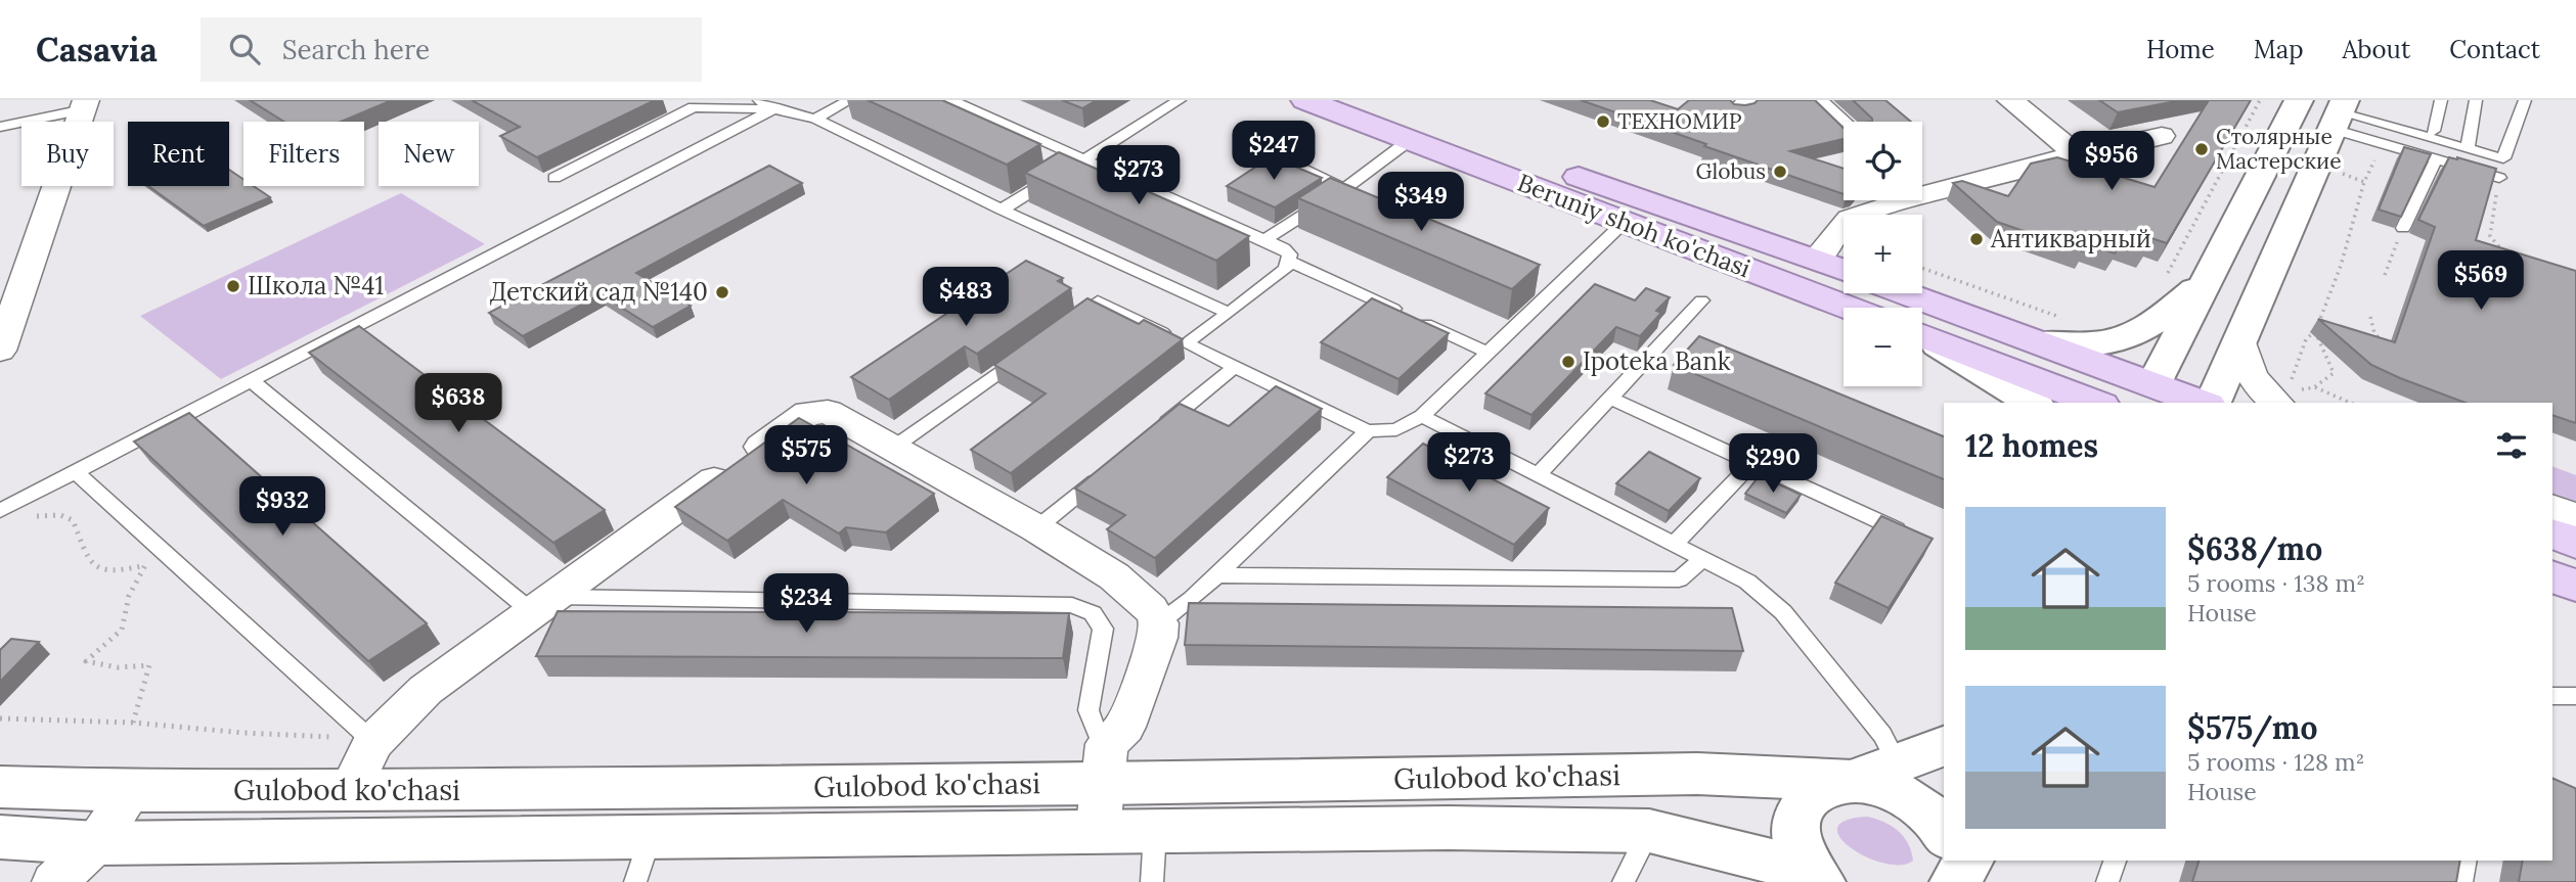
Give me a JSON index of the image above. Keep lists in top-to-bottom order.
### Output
{
  "streets": {
    "main road": ["Beruniy shoh ko'chasi"],
    "street": ["Gulobod ko'chasi"]
  },
  "places": [
    "ТЕХНОМИР",
    "Столярные Мастерские",
    "Globus",
    "Антикварный",
    "Школа №41",
    "Детский сад №140",
    "Ipoteka Bank"
  ],
  "page": {
    "header": "Casavia",
    "search": "Search here",
    "nav": [
      "Home",
      "Map",
      "About",
      "Contact"
    ],
    "price": [
      "$247",
      "$956",
      "$273",
      "$349",
      "$569",
      "$483",
      "$638",
      "$575",
      "$273",
      "$290",
      "$932",
      "$234"
    ],
    "map_buttons": ["+", "−"],
    "chip": [
      "Buy",
      "Rent",
      "Filters",
      "New"
    ],
    "heading": "12 homes",
    "list": [
      {
        "name": "$638/mo",
        "note": "5 rooms · 138 m² · House"
      },
      {
        "name": "$575/mo",
        "note": "5 rooms · 128 m² · House"
      }
    ]
  }
}
